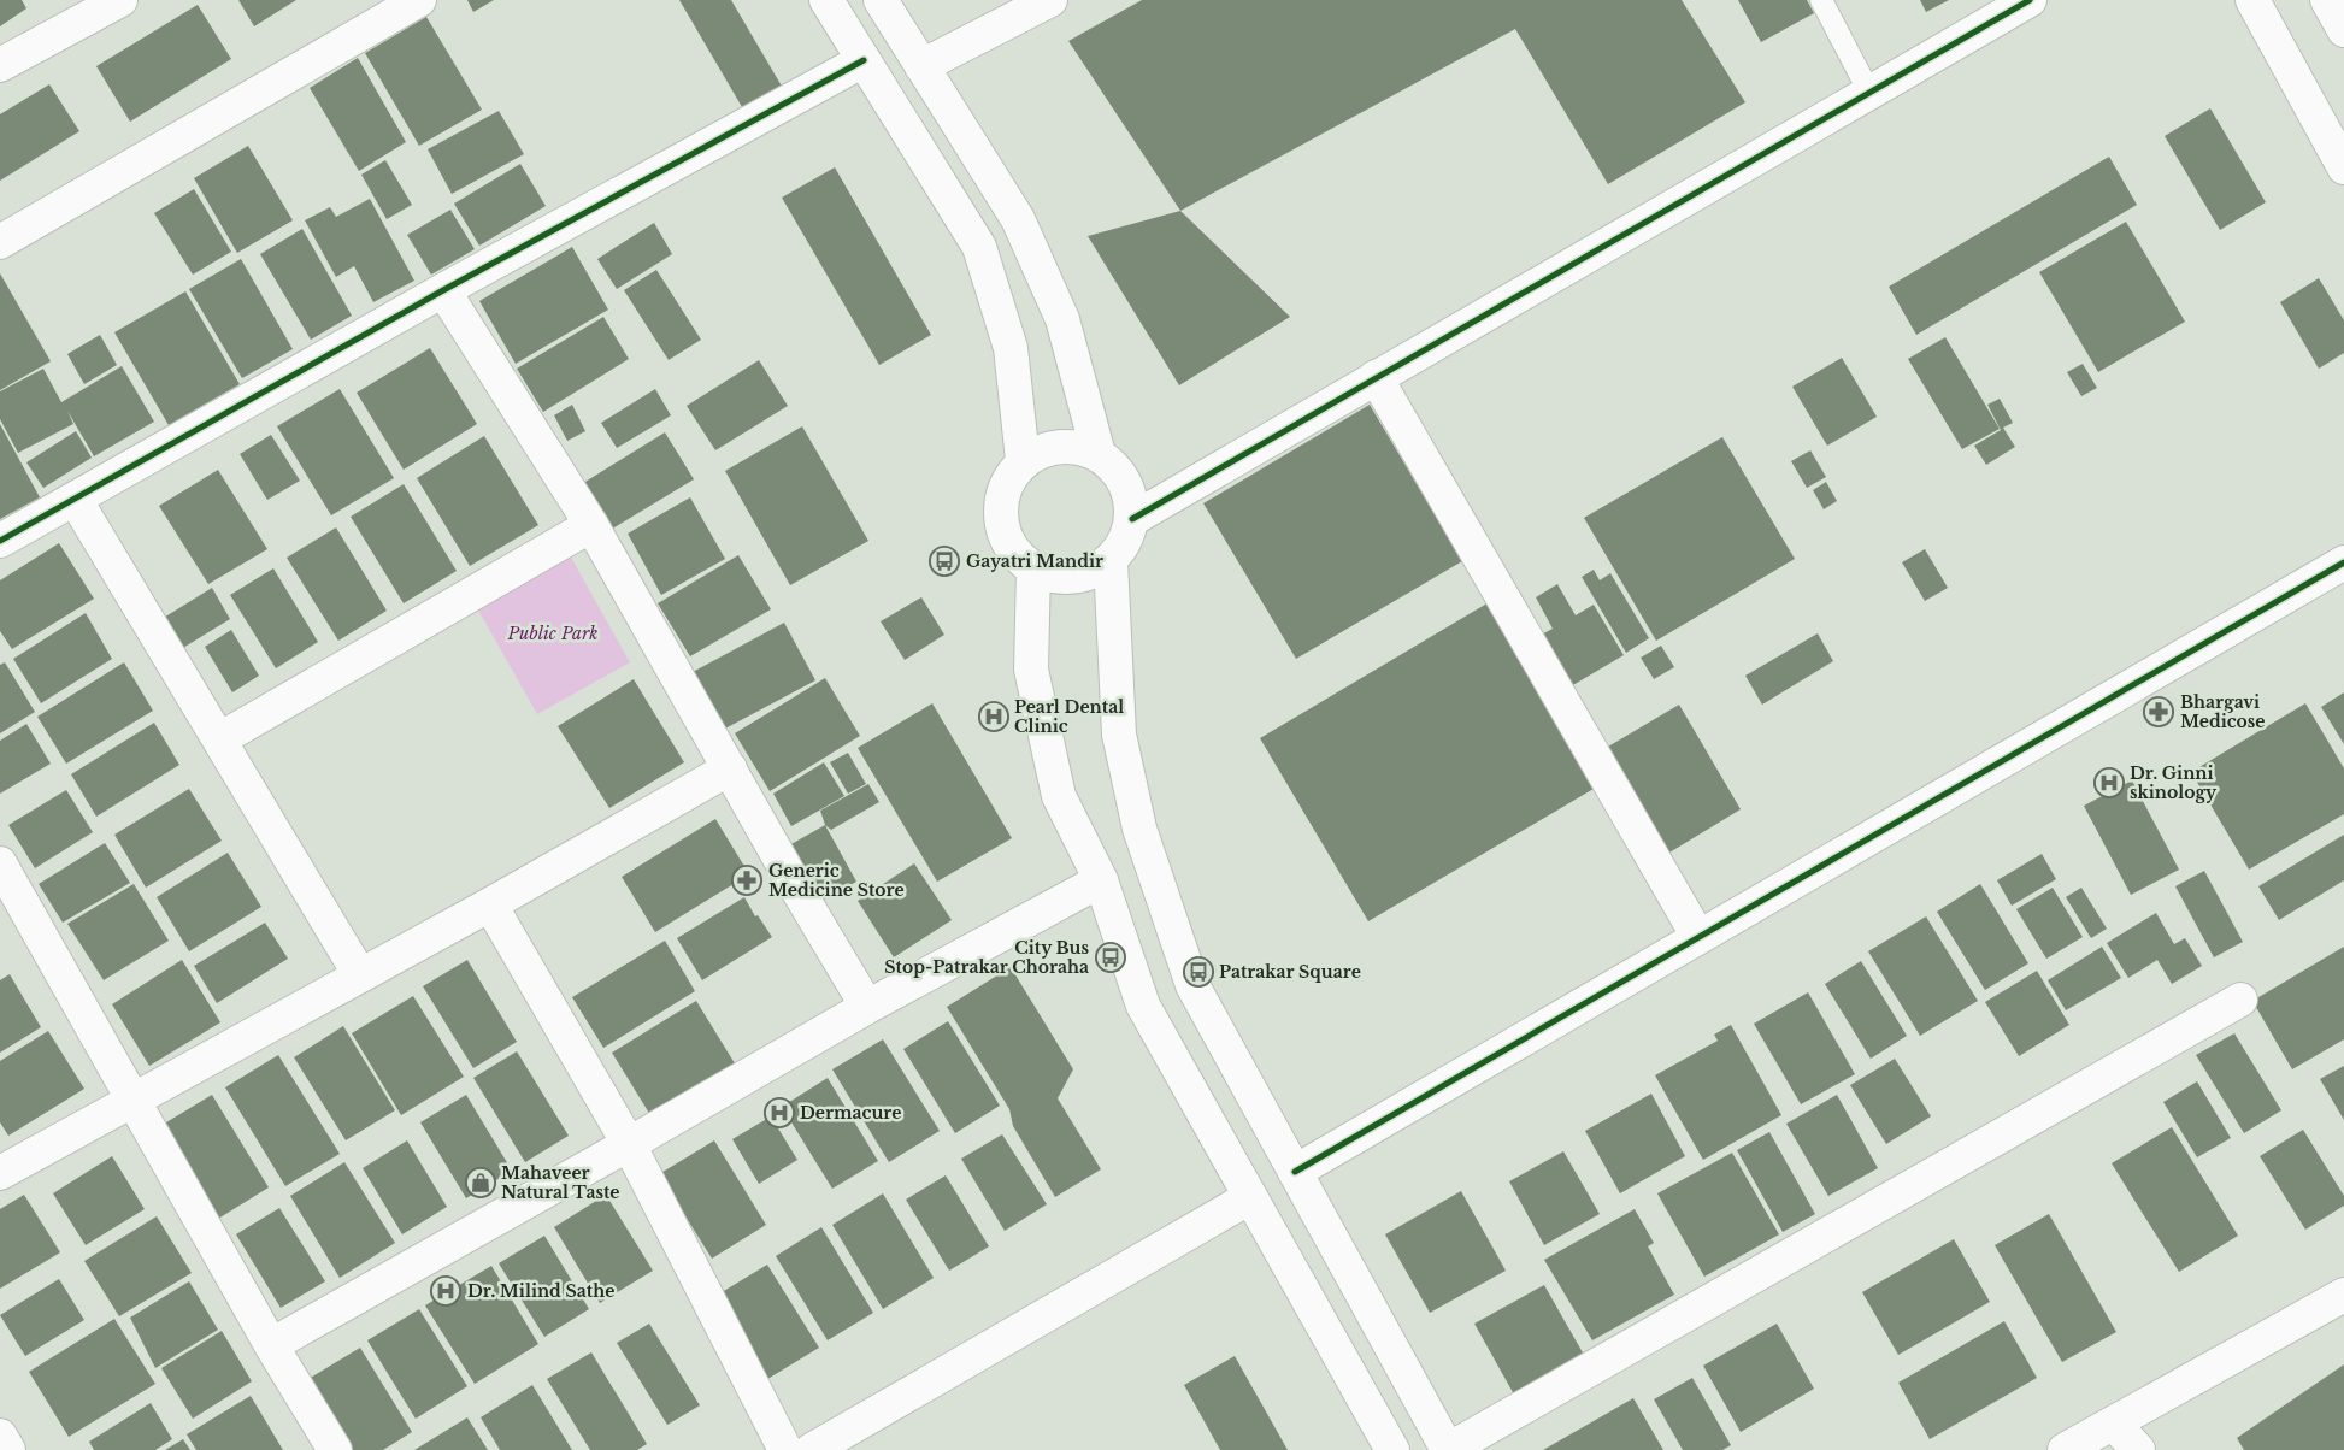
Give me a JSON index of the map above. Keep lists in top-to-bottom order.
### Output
{
  "parks": ["Public Park"],
  "places": {
    "bus stop": ["Gayatri Mandir", "City Bus Stop-Patrakar Choraha", "Patrakar Square"],
    "pharmacy": ["Bhargavi Medicose", "Generic Medicine Store"],
    "hospital": [
      "Pearl Dental Clinic",
      "Dr. Ginni skinology",
      "Dermacure",
      "Dr. Milind Sathe"
    ],
    "shop": ["Mahaveer Natural Taste"]
  }
}
